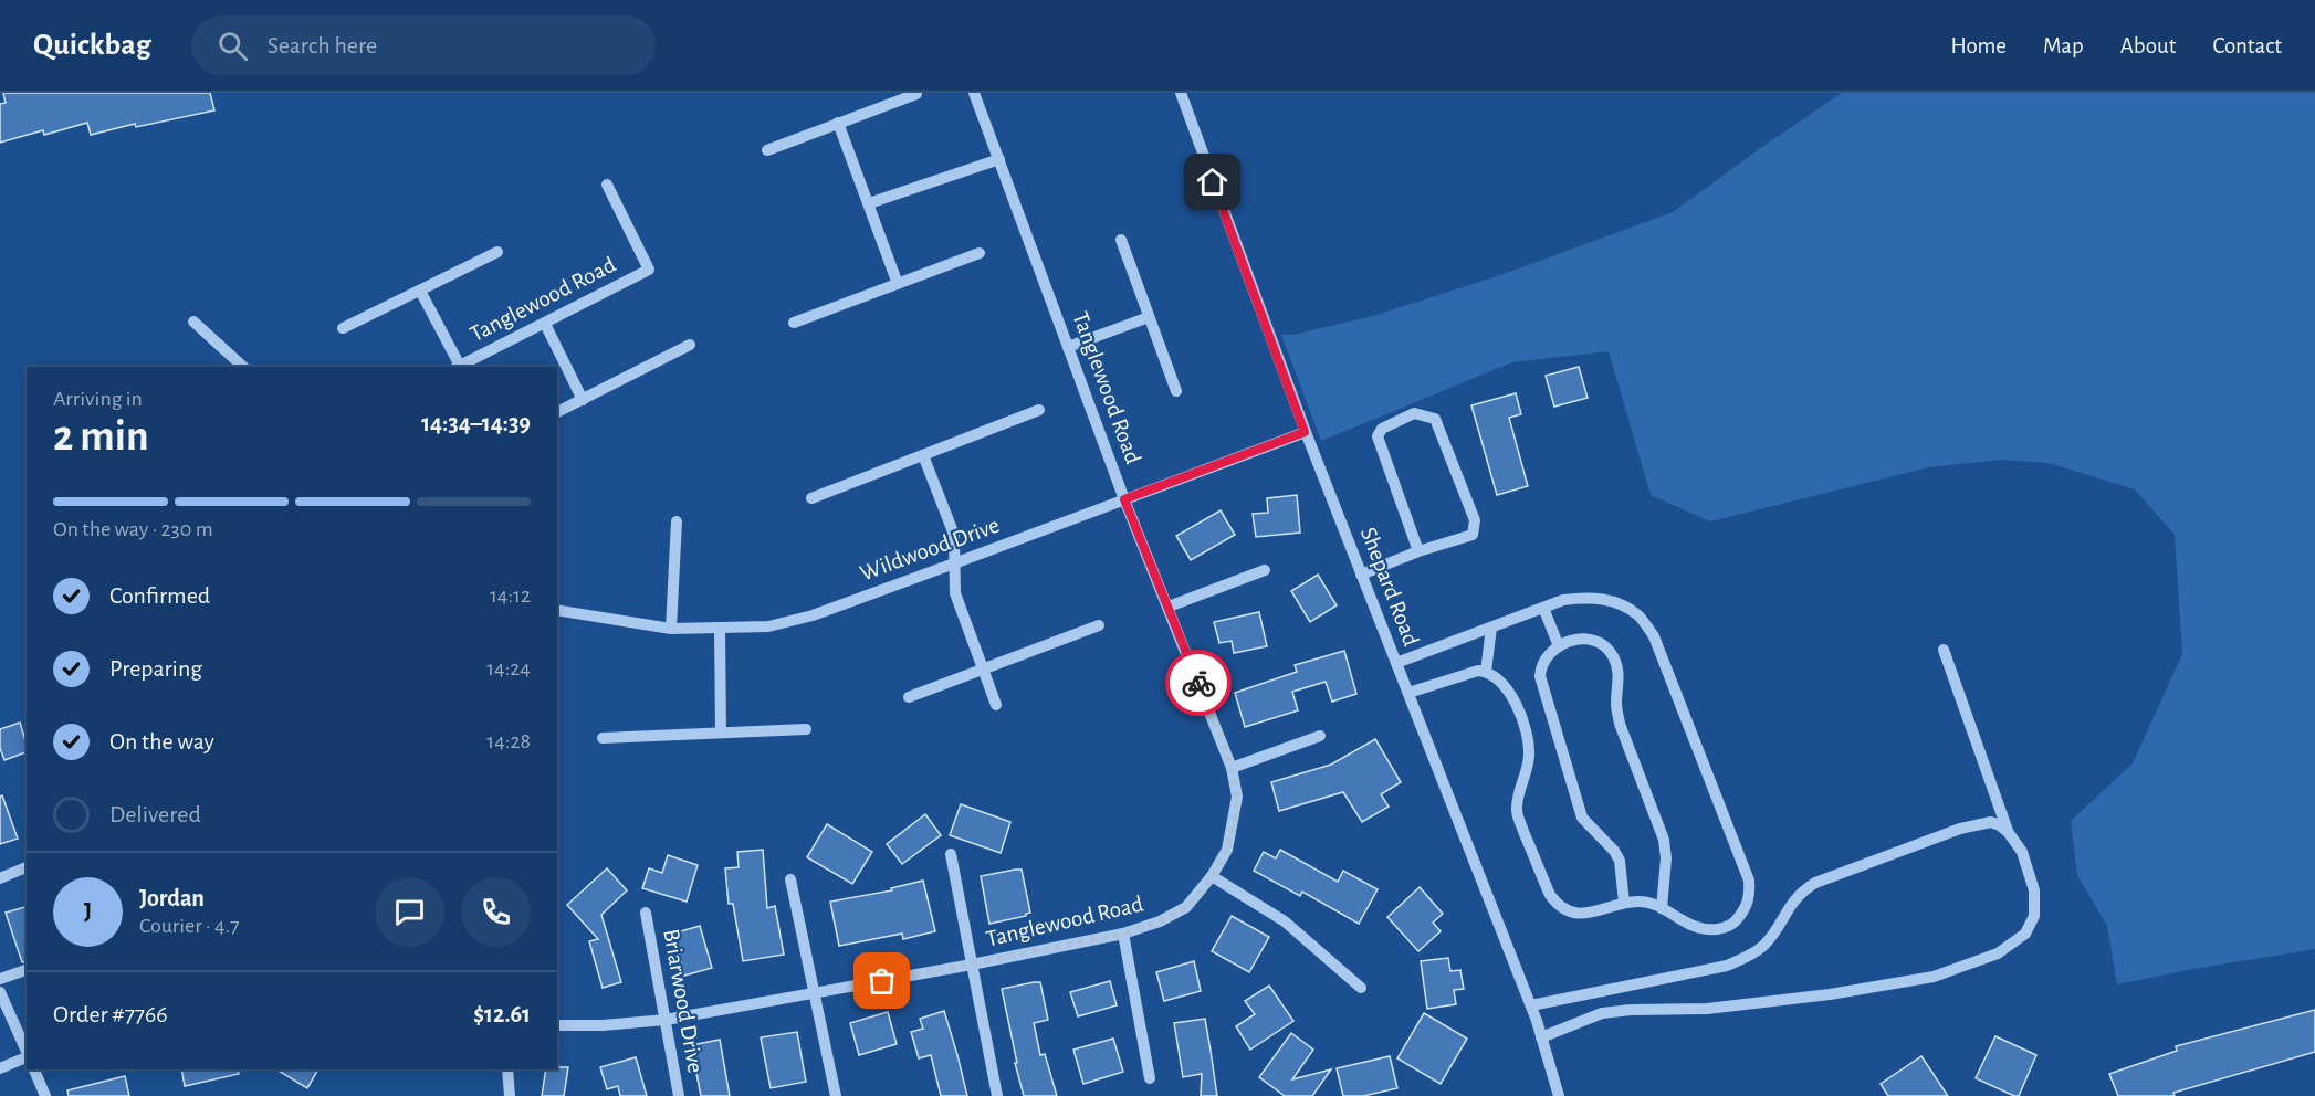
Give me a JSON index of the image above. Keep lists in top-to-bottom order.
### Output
{
  "streets": {
    "street": [
      "Tanglewood Road",
      "Wildwood Drive",
      "Shepard Road",
      "Briarwood Drive"
    ]
  },
  "crossings": [
    ["Tanglewood Road", "Wildwood Drive"],
    ["Tanglewood Road", "Briarwood Drive"],
    ["Wildwood Drive", "Shepard Road"]
  ],
  "page": {
    "header": "Quickbag",
    "search": "Search here",
    "nav": [
      "Home",
      "Map",
      "About",
      "Contact"
    ],
    "heading": ["2 min", "Arriving in", "14:34–14:39"],
    "panel": [
      "Jordan",
      "Courier · 4.7",
      "Order #7766",
      "$12.61"
    ],
    "bar": "On the way · 230 m",
    "list": [
      ["Confirmed", "14:12"],
      ["Preparing", "14:24"],
      ["On the way", "14:28"],
      "Delivered"
    ],
    "round": "J"
  }
}
